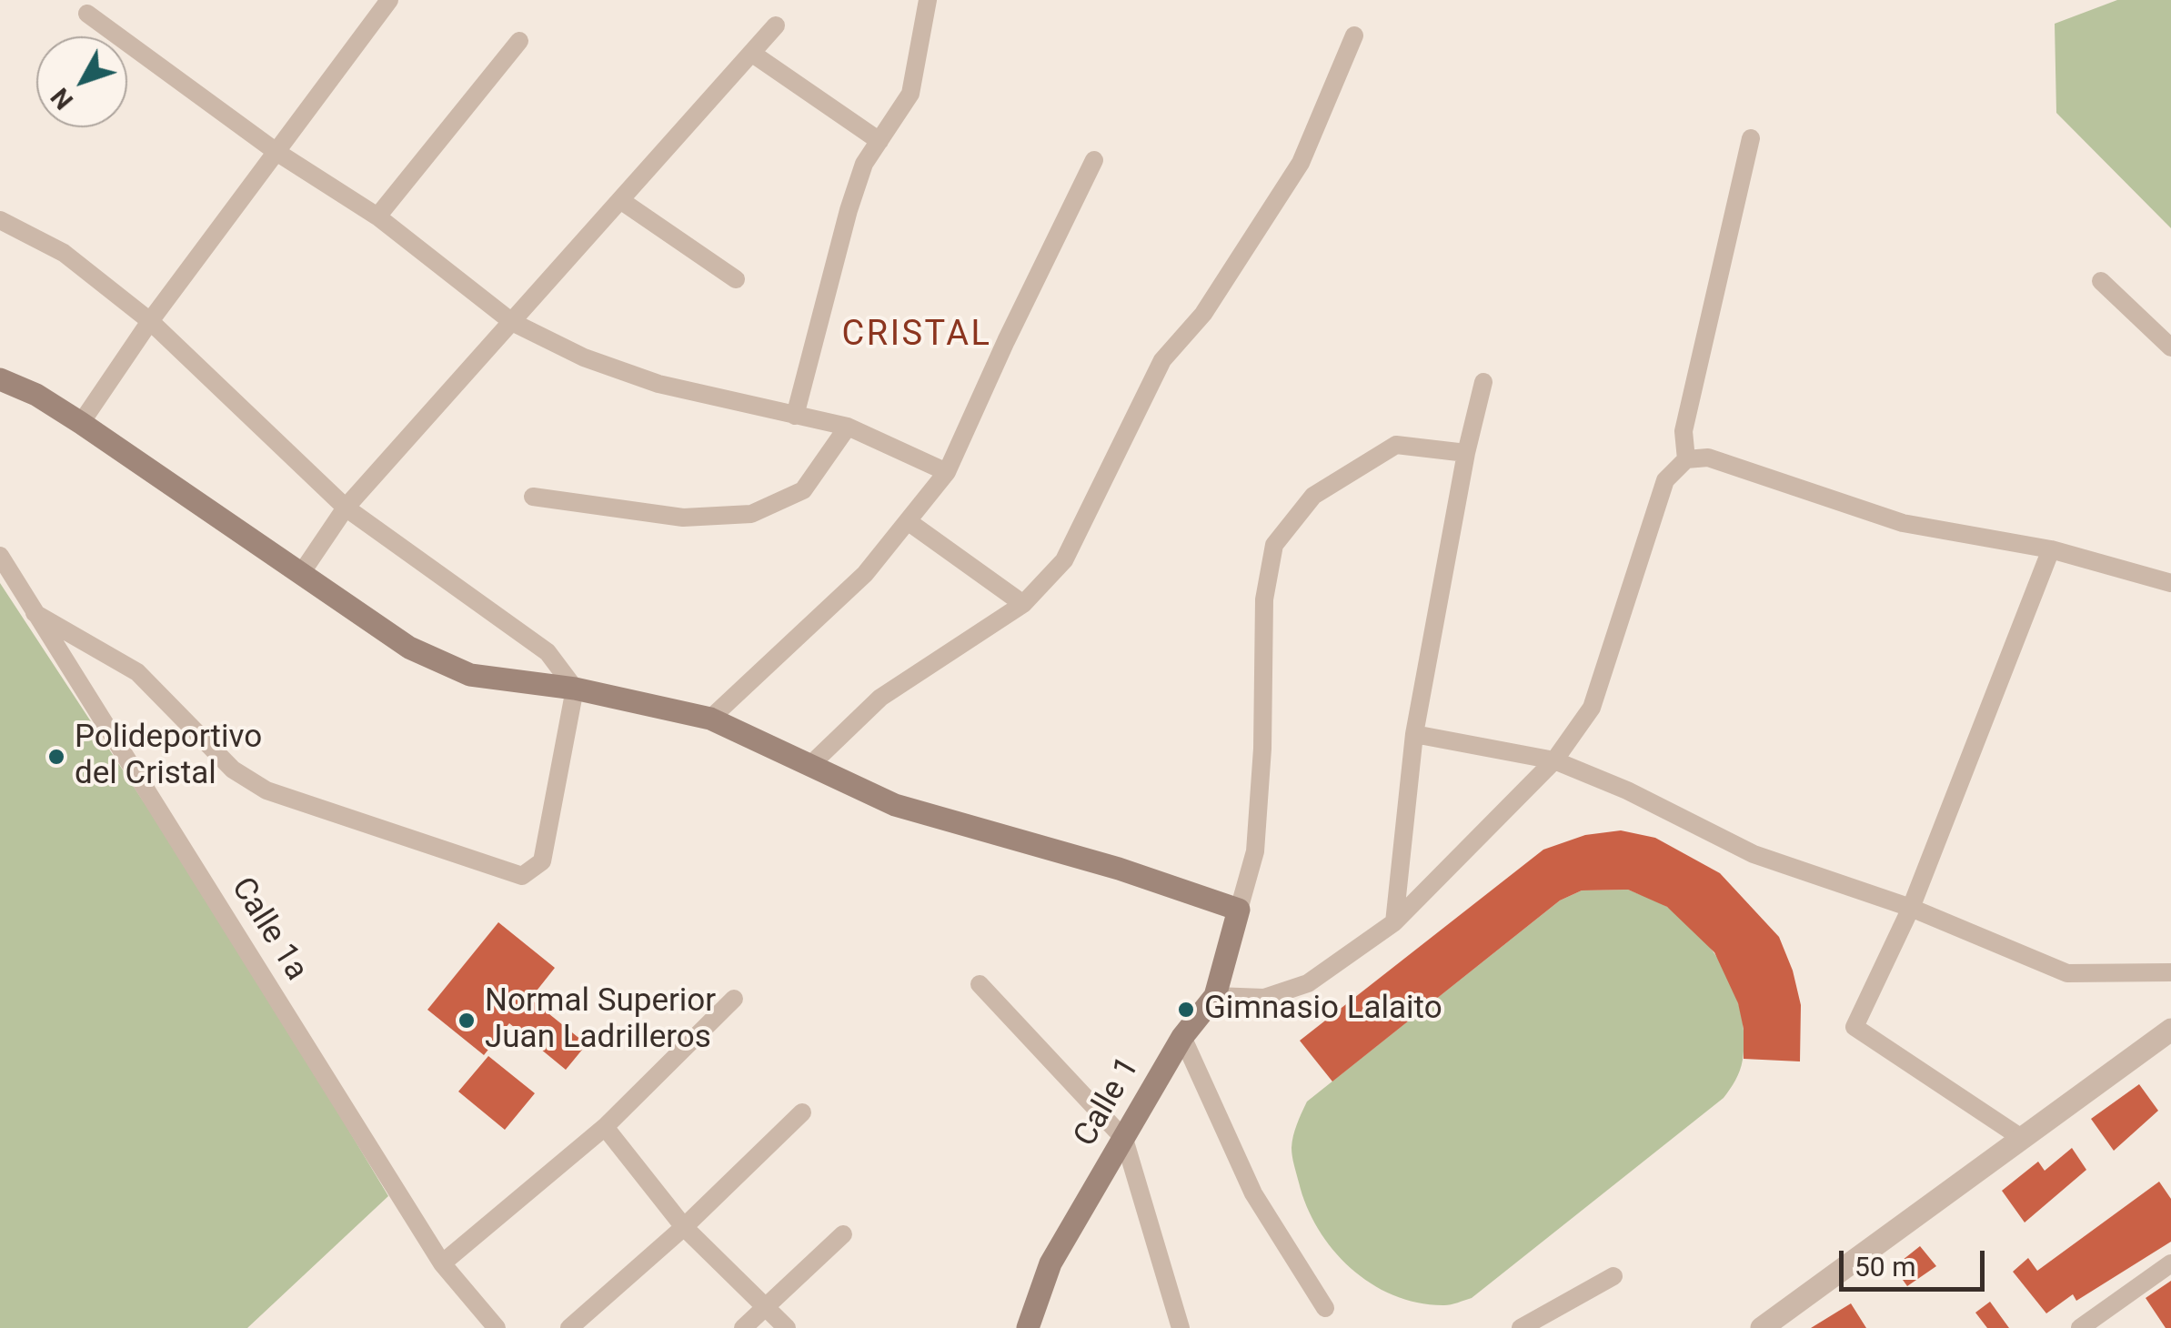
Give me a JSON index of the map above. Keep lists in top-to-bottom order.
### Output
{
  "streets": {
    "main road": ["Calle 1"],
    "street": ["Calle 1a"]
  },
  "districts": ["CRISTAL"],
  "places": ["Polideportivo del Cristal", "Gimnasio Lalaito", "Normal Superior Juan Ladrilleros"],
  "scale_bar": "50 m",
  "north": "bottom left"
}
